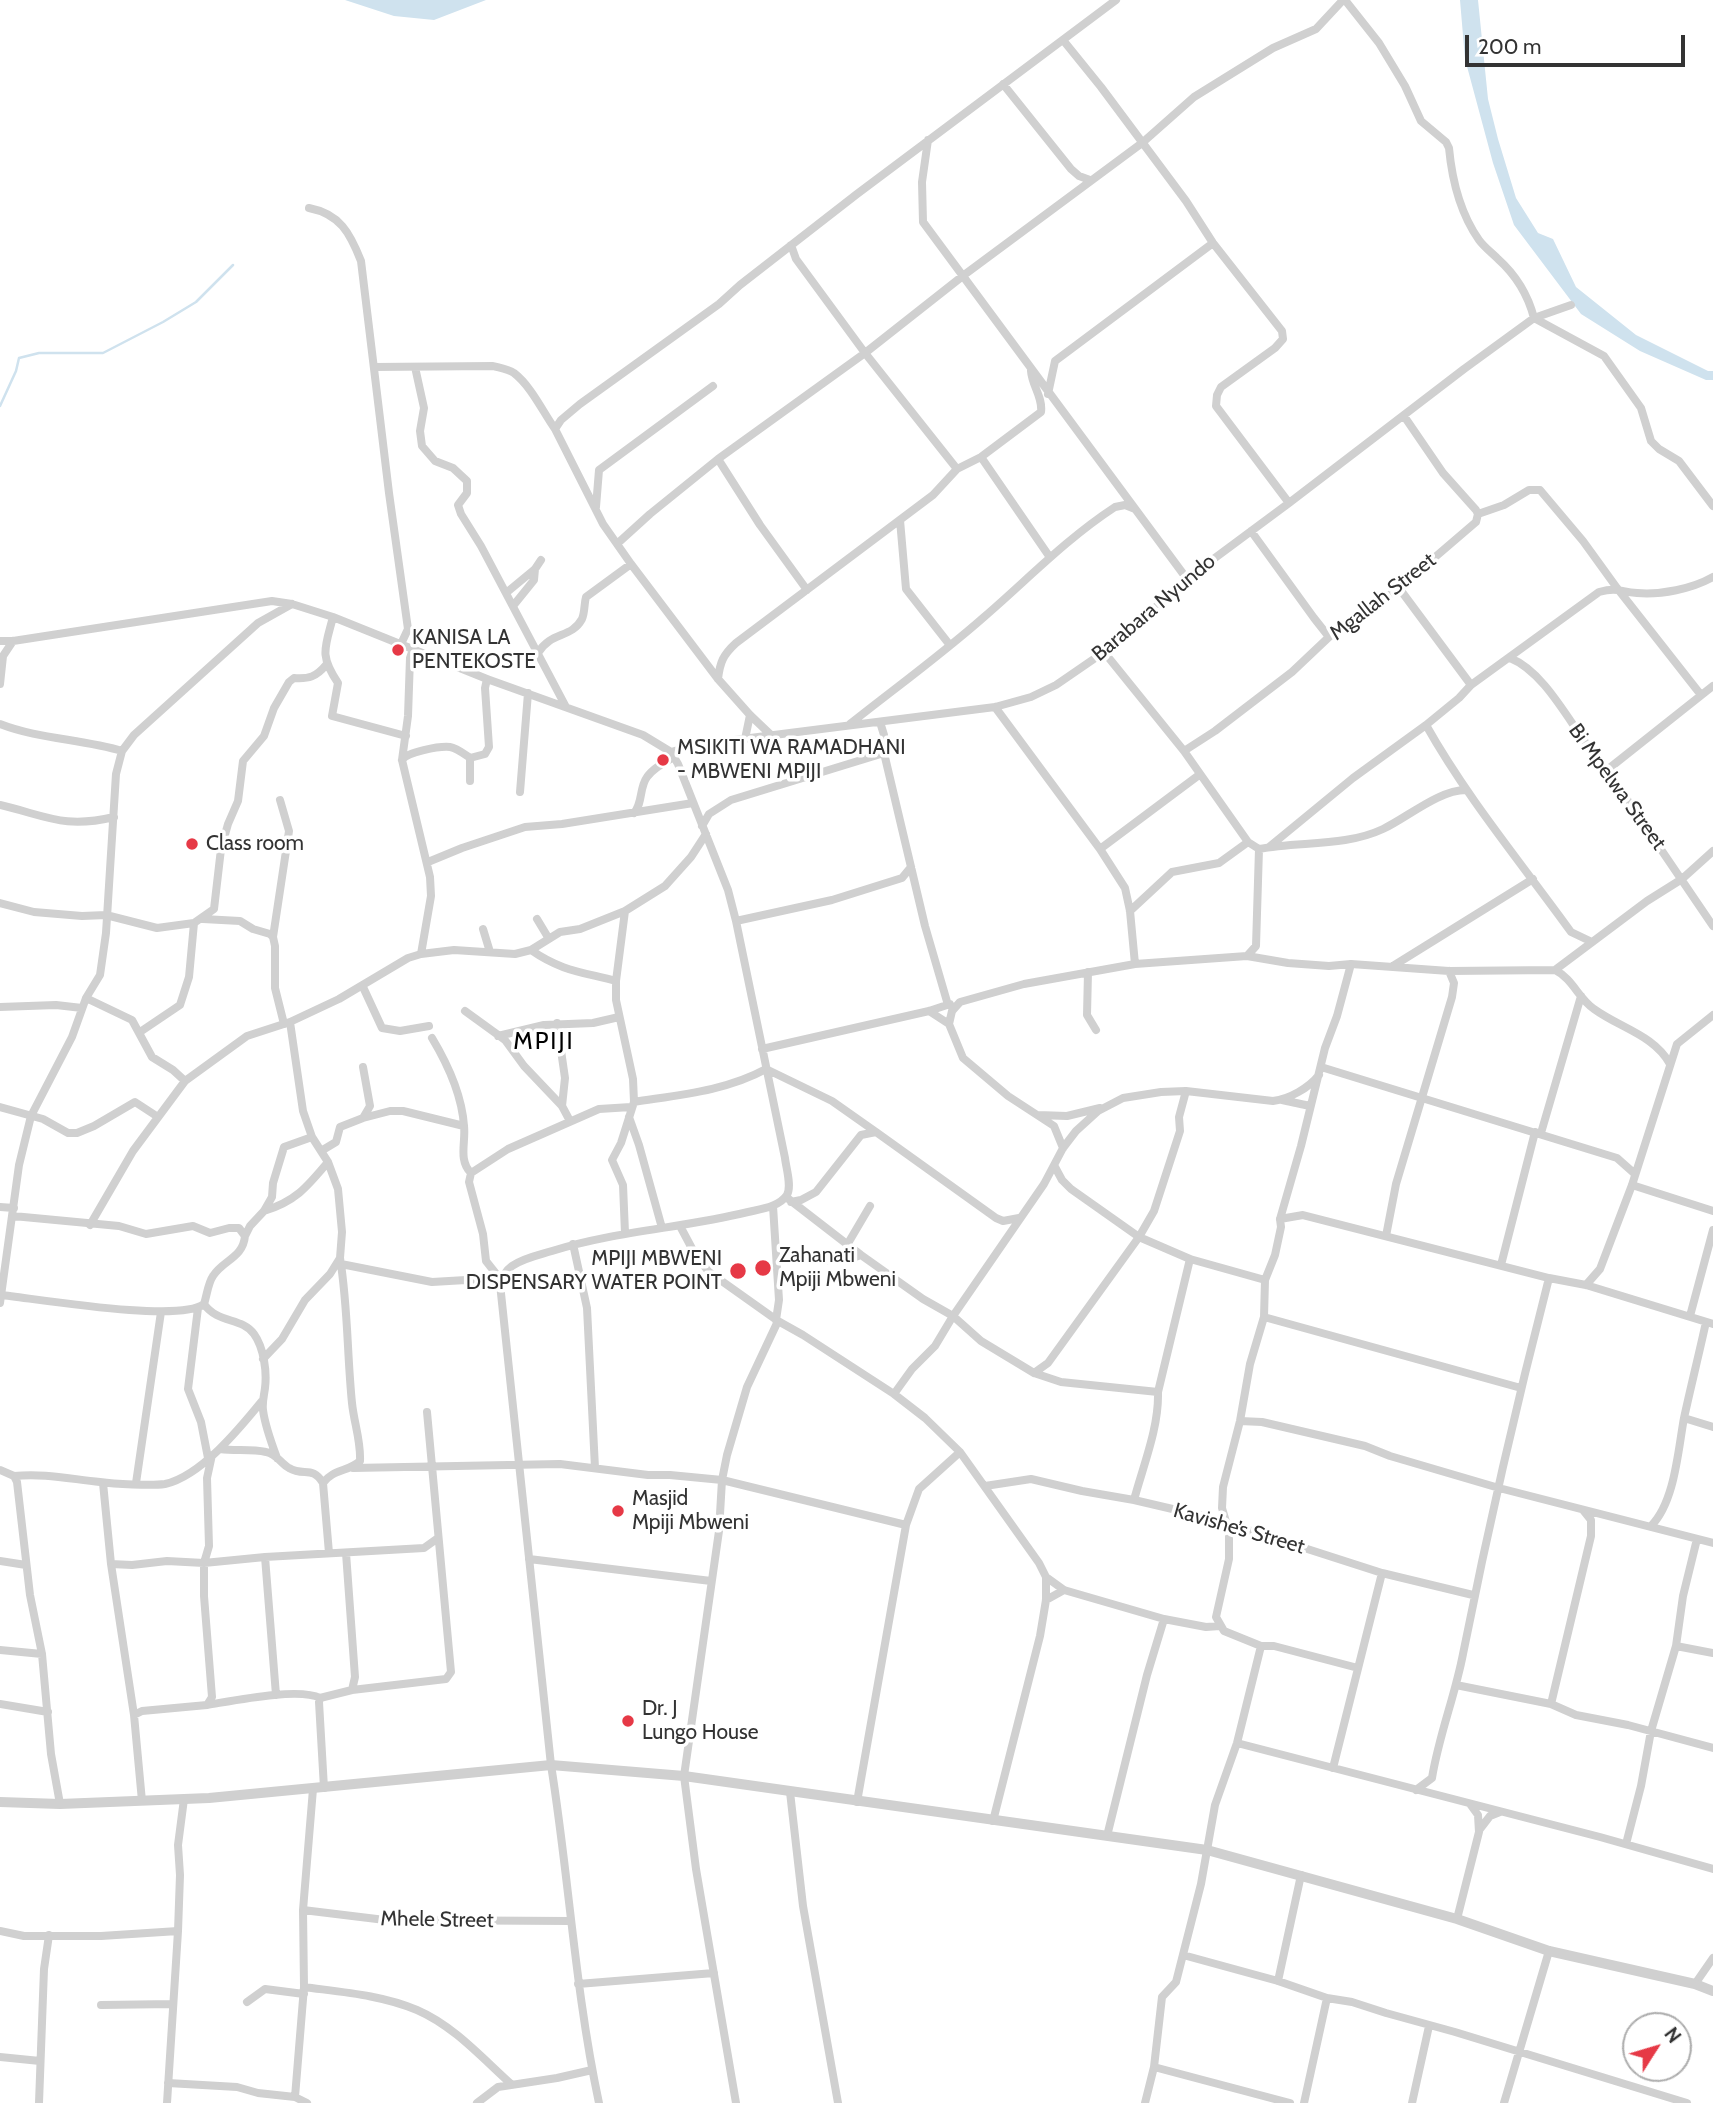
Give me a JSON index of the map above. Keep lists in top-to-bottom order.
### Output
{
  "streets": {
    "street": [
      "Mgallah Street",
      "Barabara Nyundo",
      "Bi Mpelwa Street",
      "Kavishe’s Street",
      "Mhele Street"
    ]
  },
  "districts": ["MPIJI"],
  "places": [
    "KANISA LA PENTEKOSTE",
    "MSIKITI WA RAMADHANI - MBWENI MPIJI",
    "Class room",
    "Zahanati Mpiji Mbweni",
    "MPIJI MBWENI DISPENSARY WATER POINT",
    "Masjid Mpiji Mbweni",
    "Dr. J Lungo House"
  ],
  "scale_bar": "200 m",
  "north": "top right"
}
